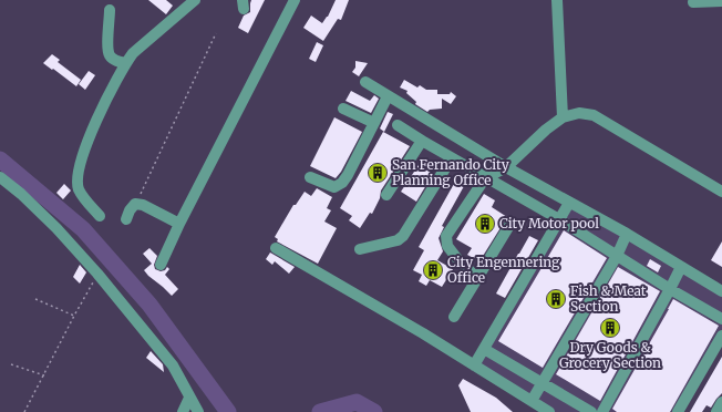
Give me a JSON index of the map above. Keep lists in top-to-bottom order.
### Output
{
  "places": {
    "building": [
      "San Fernando City Planning Office",
      "City Motor pool",
      "City Engennering Office",
      "Fish & Meat Section",
      "Dry Goods & Grocery Section"
    ]
  }
}
